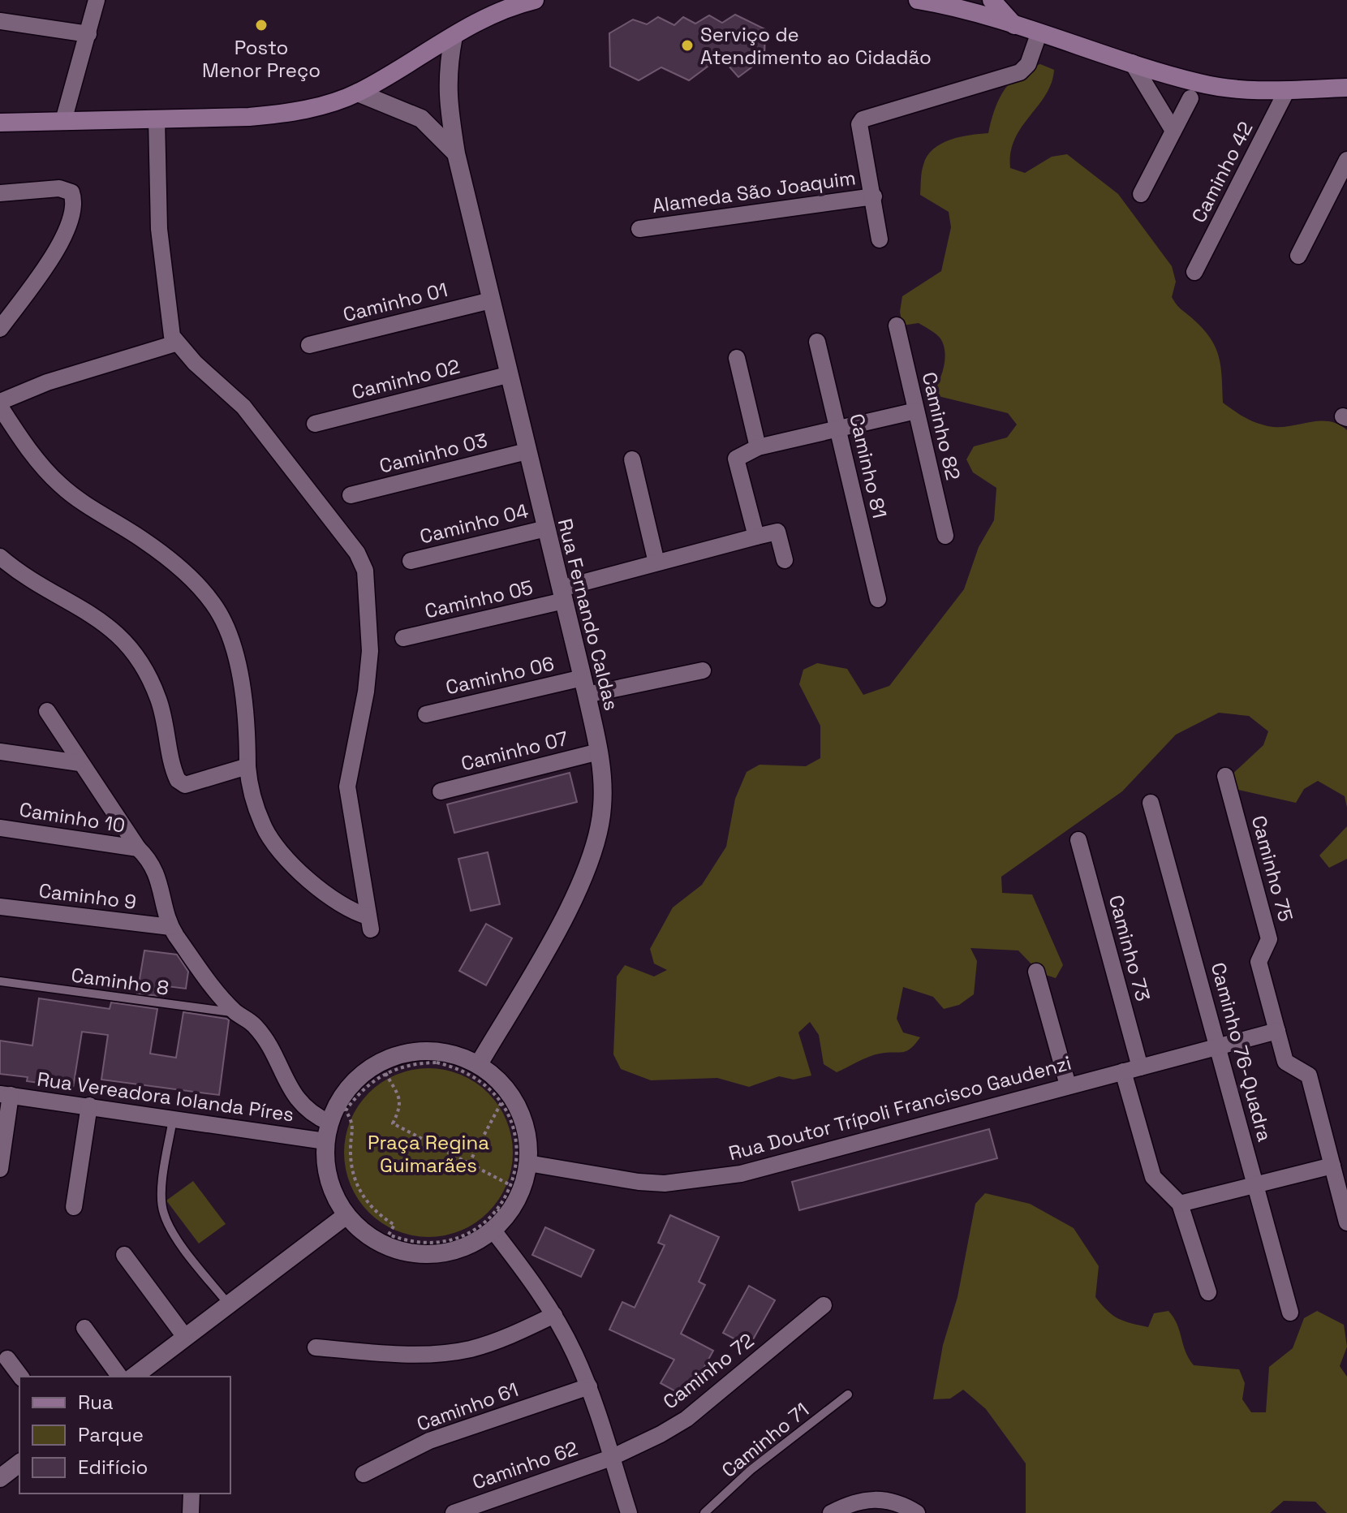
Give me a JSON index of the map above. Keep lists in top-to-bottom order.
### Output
{
  "streets": {
    "street": [
      "Caminho 42",
      "Alameda São Joaquim",
      "Caminho 01",
      "Caminho 02",
      "Caminho 82",
      "Caminho 03",
      "Caminho 81",
      "Caminho 04",
      "Caminho 05",
      "Rua Fernando Caldas",
      "Caminho 06",
      "Caminho 07",
      "Caminho 10",
      "Caminho 75",
      "Caminho 9",
      "Caminho 73",
      "Caminho 76-Quadra",
      "Rua Vereadora Iolanda Píres",
      "Rua Doutor Trípoli Francisco Gaudenzi",
      "Caminho 72",
      "Caminho 61",
      "Caminho 62"
    ],
    "lane": ["Caminho 8", "Caminho 71"]
  },
  "crossings": [
    ["Caminho 01", "Rua Fernando Caldas"],
    ["Caminho 02", "Rua Fernando Caldas"],
    ["Caminho 03", "Rua Fernando Caldas"],
    ["Caminho 04", "Rua Fernando Caldas"],
    ["Caminho 05", "Rua Fernando Caldas"],
    ["Rua Fernando Caldas", "Caminho 06"],
    ["Rua Fernando Caldas", "Caminho 07"],
    ["Caminho 75", "Rua Doutor Trípoli Francisco Gaudenzi"],
    ["Caminho 73", "Rua Doutor Trípoli Francisco Gaudenzi"],
    ["Caminho 76-Quadra", "Rua Doutor Trípoli Francisco Gaudenzi"],
    ["Caminho 72", "Caminho 62"]
  ],
  "parks": ["Praça Regina Guimarães"],
  "places": ["Posto Menor Preço", "Serviço de Atendimento ao Cidadão"],
  "legend": ["Rua", "Parque", "Edifício"]
}
